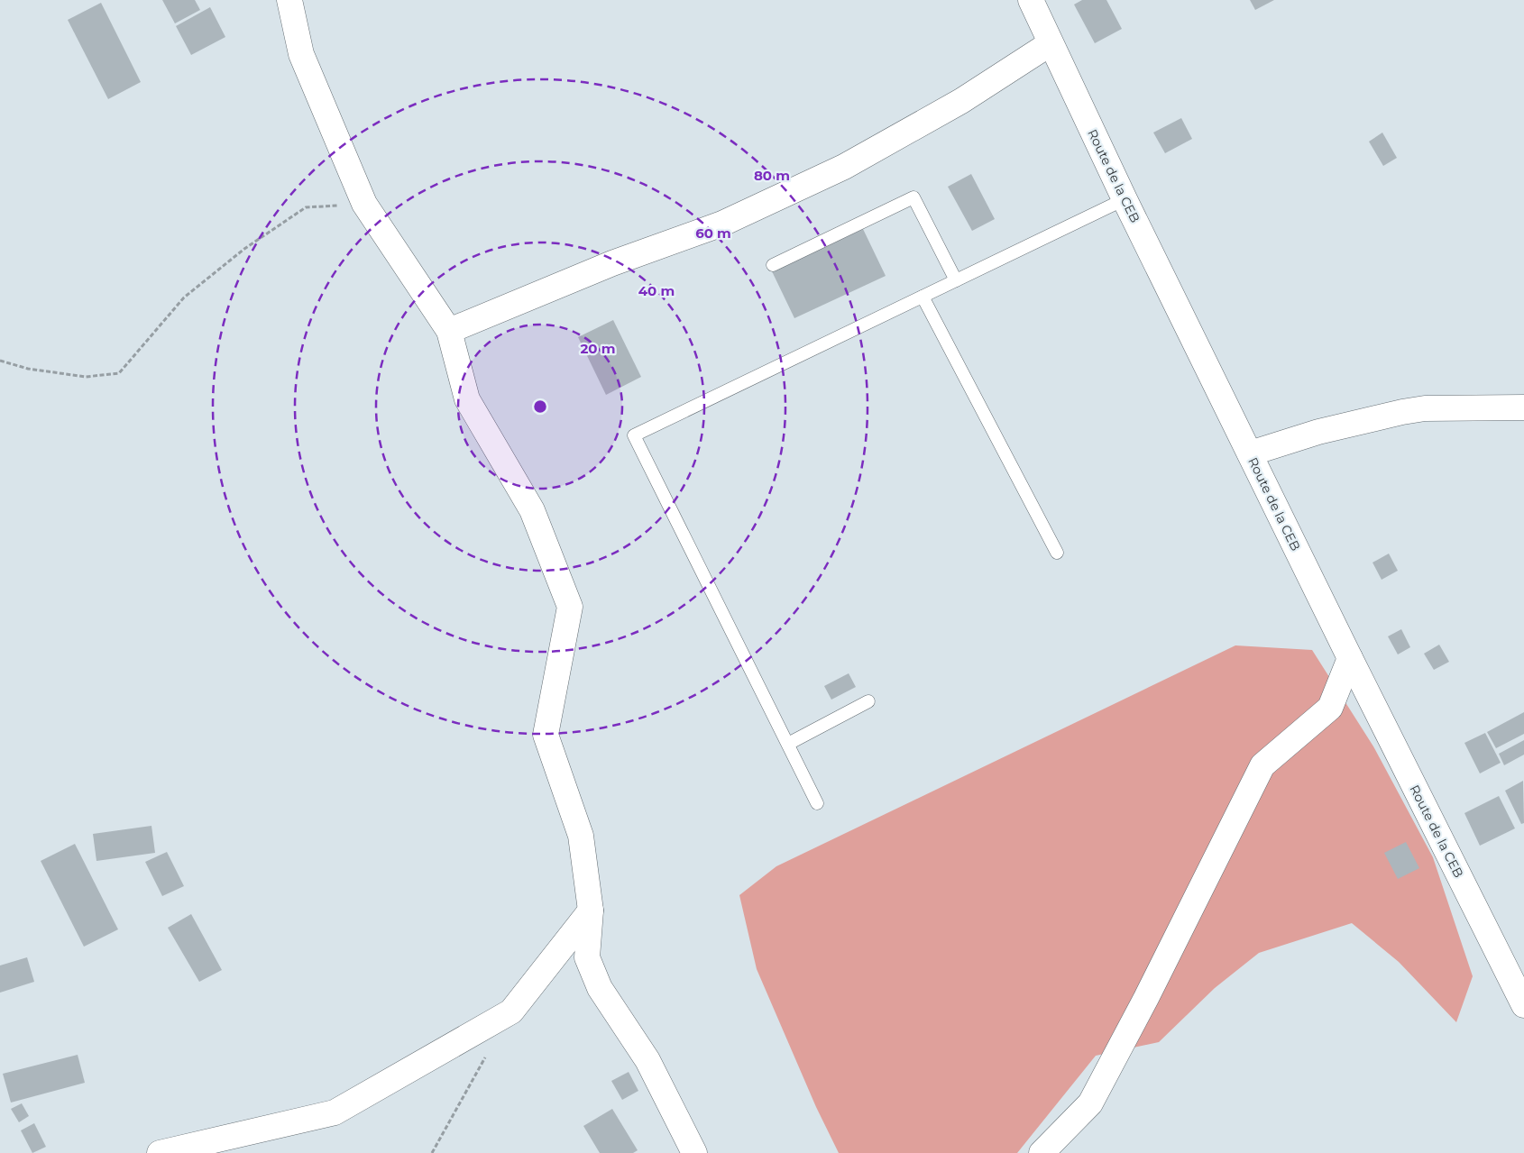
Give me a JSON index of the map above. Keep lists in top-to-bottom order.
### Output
{
  "streets": {
    "street": ["Route de la CEB"]
  },
  "rings": [
    "80 m",
    "60 m",
    "40 m",
    "20 m"
  ]
}
